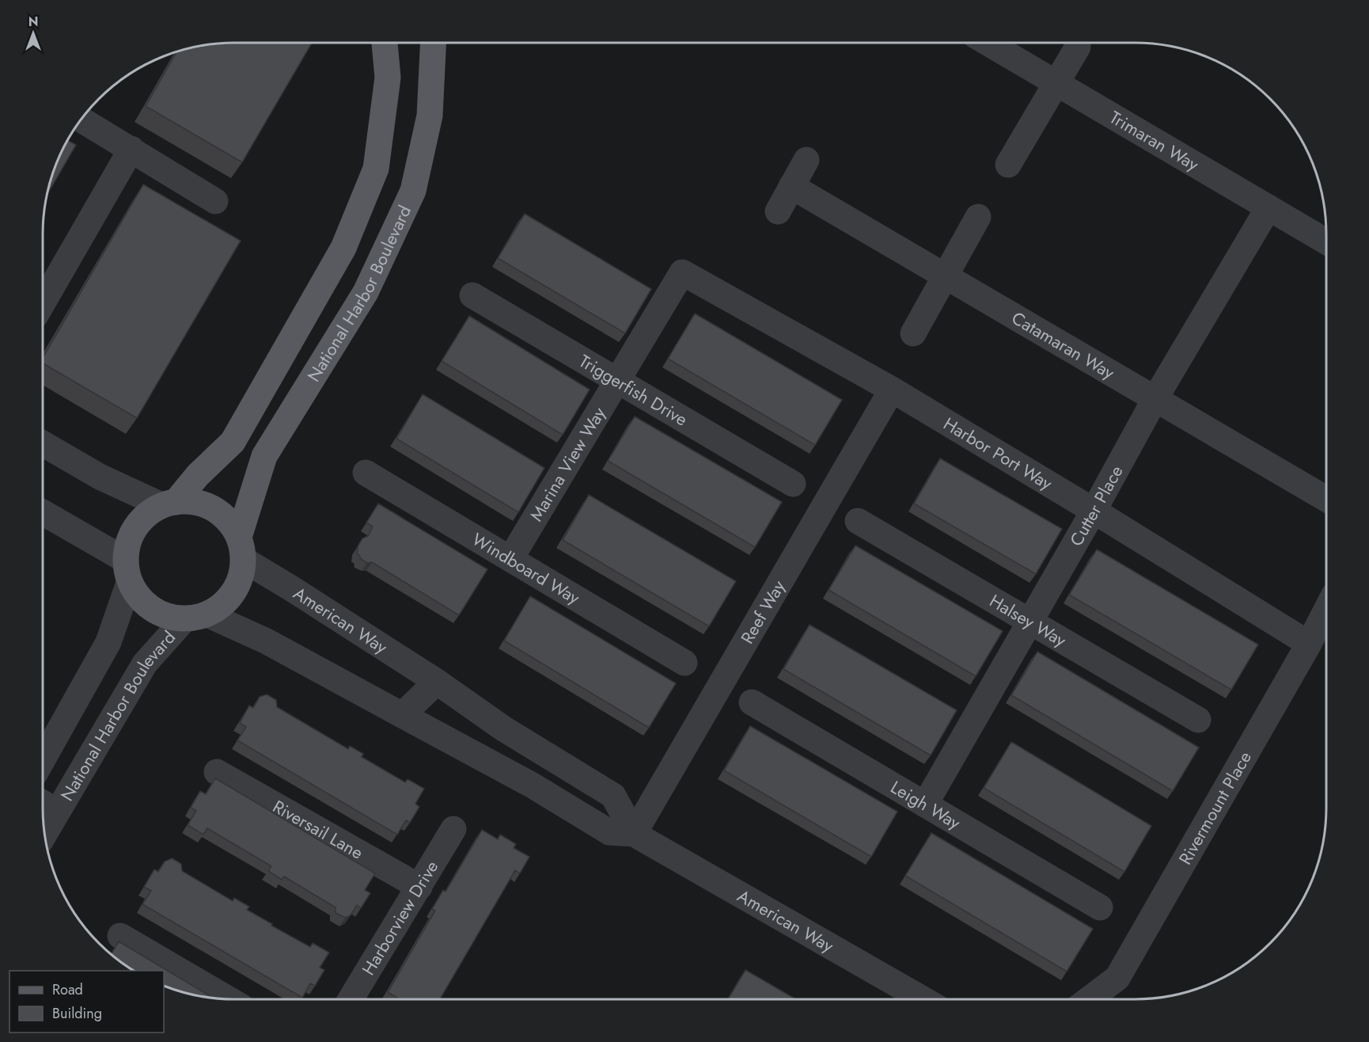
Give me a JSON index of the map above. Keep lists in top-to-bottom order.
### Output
{
  "streets": {
    "main road": ["National Harbor Boulevard"],
    "street": [
      "Trimaran Way",
      "Catamaran Way",
      "Triggerfish Drive",
      "Harbor Port Way",
      "Marina View Way",
      "Cutter Place",
      "Windboard Way",
      "Reef Way",
      "American Way",
      "Halsey Way",
      "Leigh Way",
      "Rivermount Place",
      "Riversail Lane",
      "Harborview Drive"
    ]
  },
  "crossings": [
    ["Trimaran Way", "Cutter Place"],
    ["National Harbor Boulevard", "American Way"],
    ["Catamaran Way", "Cutter Place"],
    ["Triggerfish Drive", "Marina View Way"],
    ["Harbor Port Way", "Marina View Way"],
    ["Harbor Port Way", "Cutter Place"],
    ["Harbor Port Way", "Reef Way"],
    ["Harbor Port Way", "Rivermount Place"],
    ["Marina View Way", "Windboard Way"],
    ["Cutter Place", "Halsey Way"],
    ["Cutter Place", "Leigh Way"],
    ["Reef Way", "American Way"],
    ["Riversail Lane", "Harborview Drive"]
  ],
  "legend": ["Road", "Building"],
  "north": "top"
}
